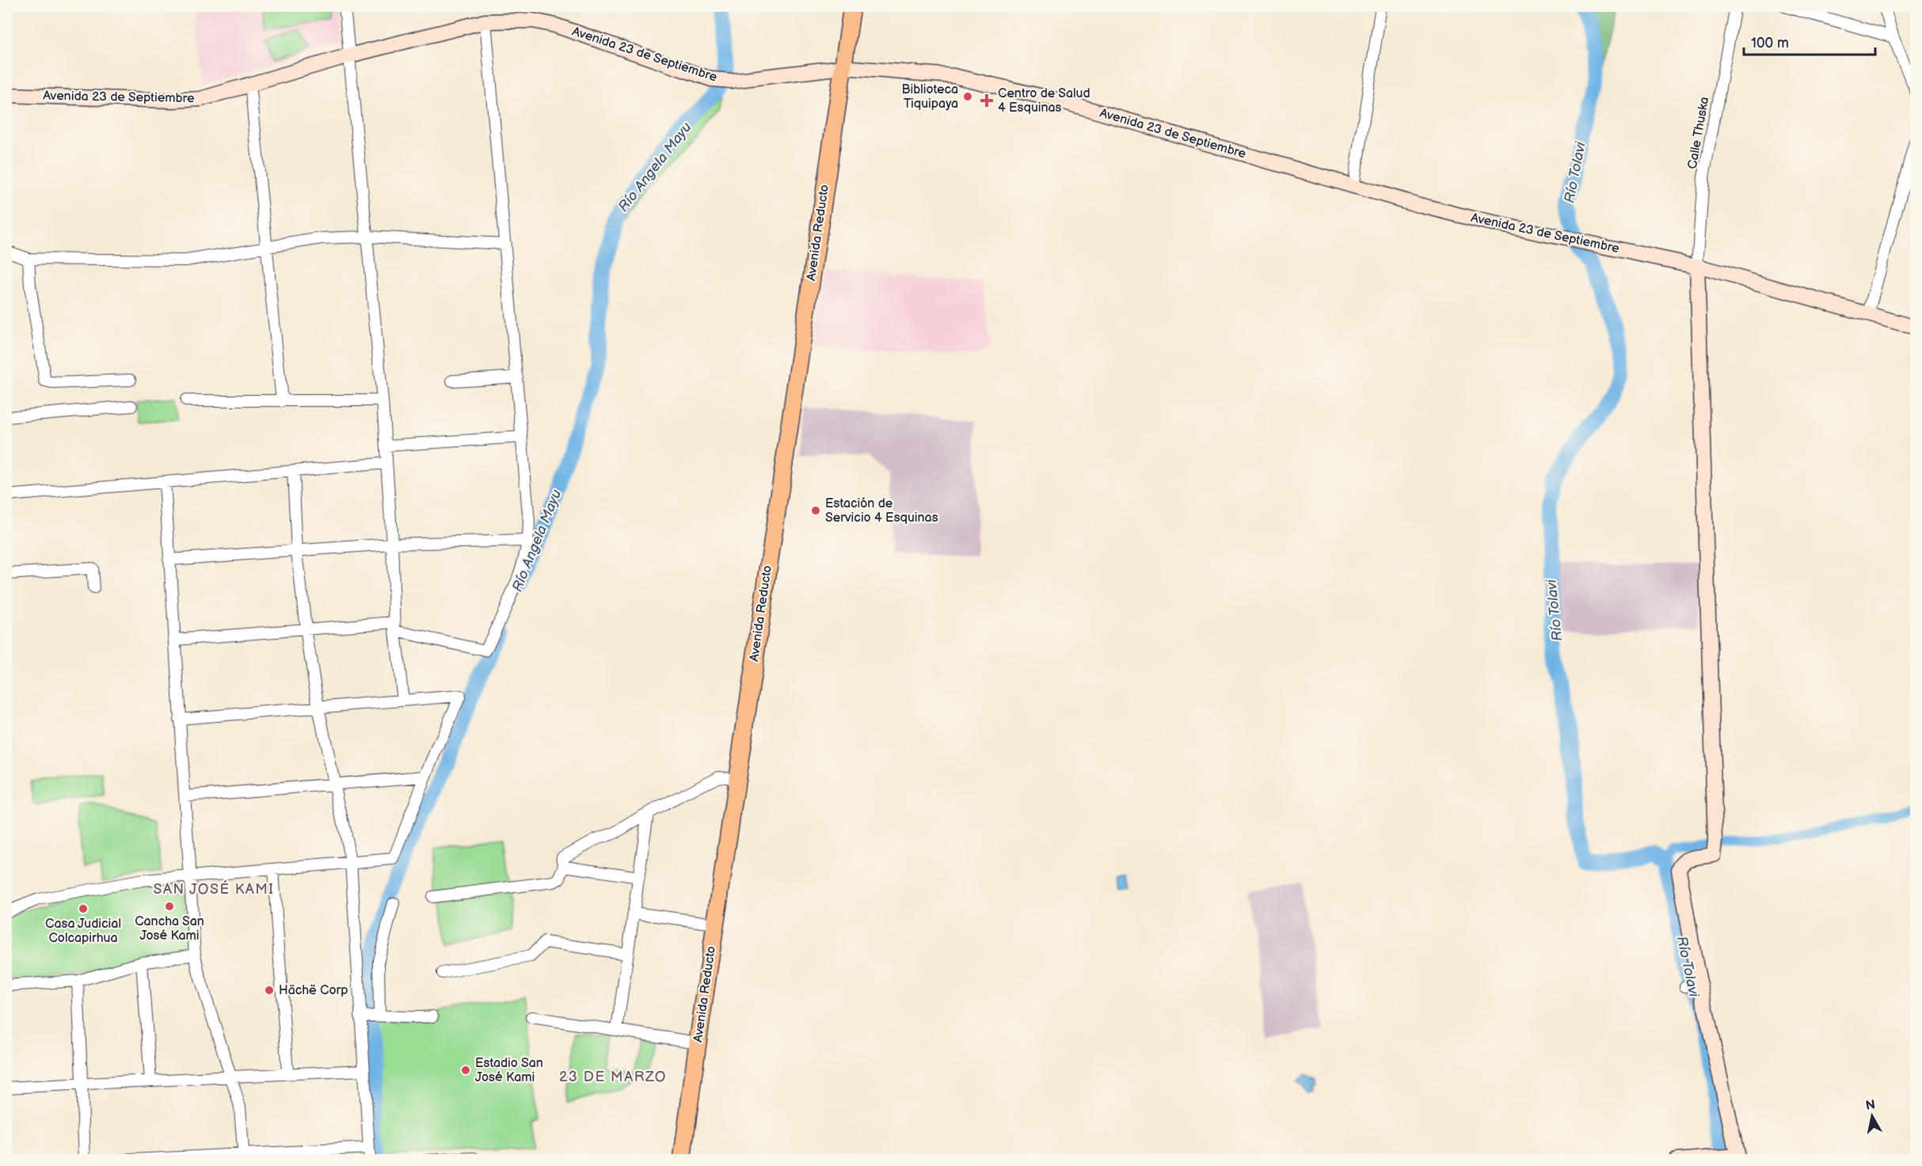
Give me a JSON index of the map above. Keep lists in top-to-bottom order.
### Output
{
  "streets": {
    "main road": ["Avenida 23 de Septiembre", "Avenida Reducto"],
    "street": ["Calle Thuska"]
  },
  "crossings": [
    ["Avenida 23 de Septiembre", "Calle Thuska"],
    ["Avenida 23 de Septiembre", "Avenida Reducto"]
  ],
  "districts": ["SAN JOSÉ KAMI", "23 DE MARZO"],
  "water": ["Río Angela Mayu", "Río Tolavi"],
  "places": {
    "other": [
      "Biblioteca Tiquipaya",
      "Estación de Servicio 4 Esquinas",
      "Cancha San José Kami",
      "Casa Judicial Colcapirhua",
      "Hächë Corp",
      "Estadio San José Kami"
    ],
    "health": ["Centro de Salud 4 Esquinas"]
  },
  "scale_bar": "100 m",
  "north": "top"
}
